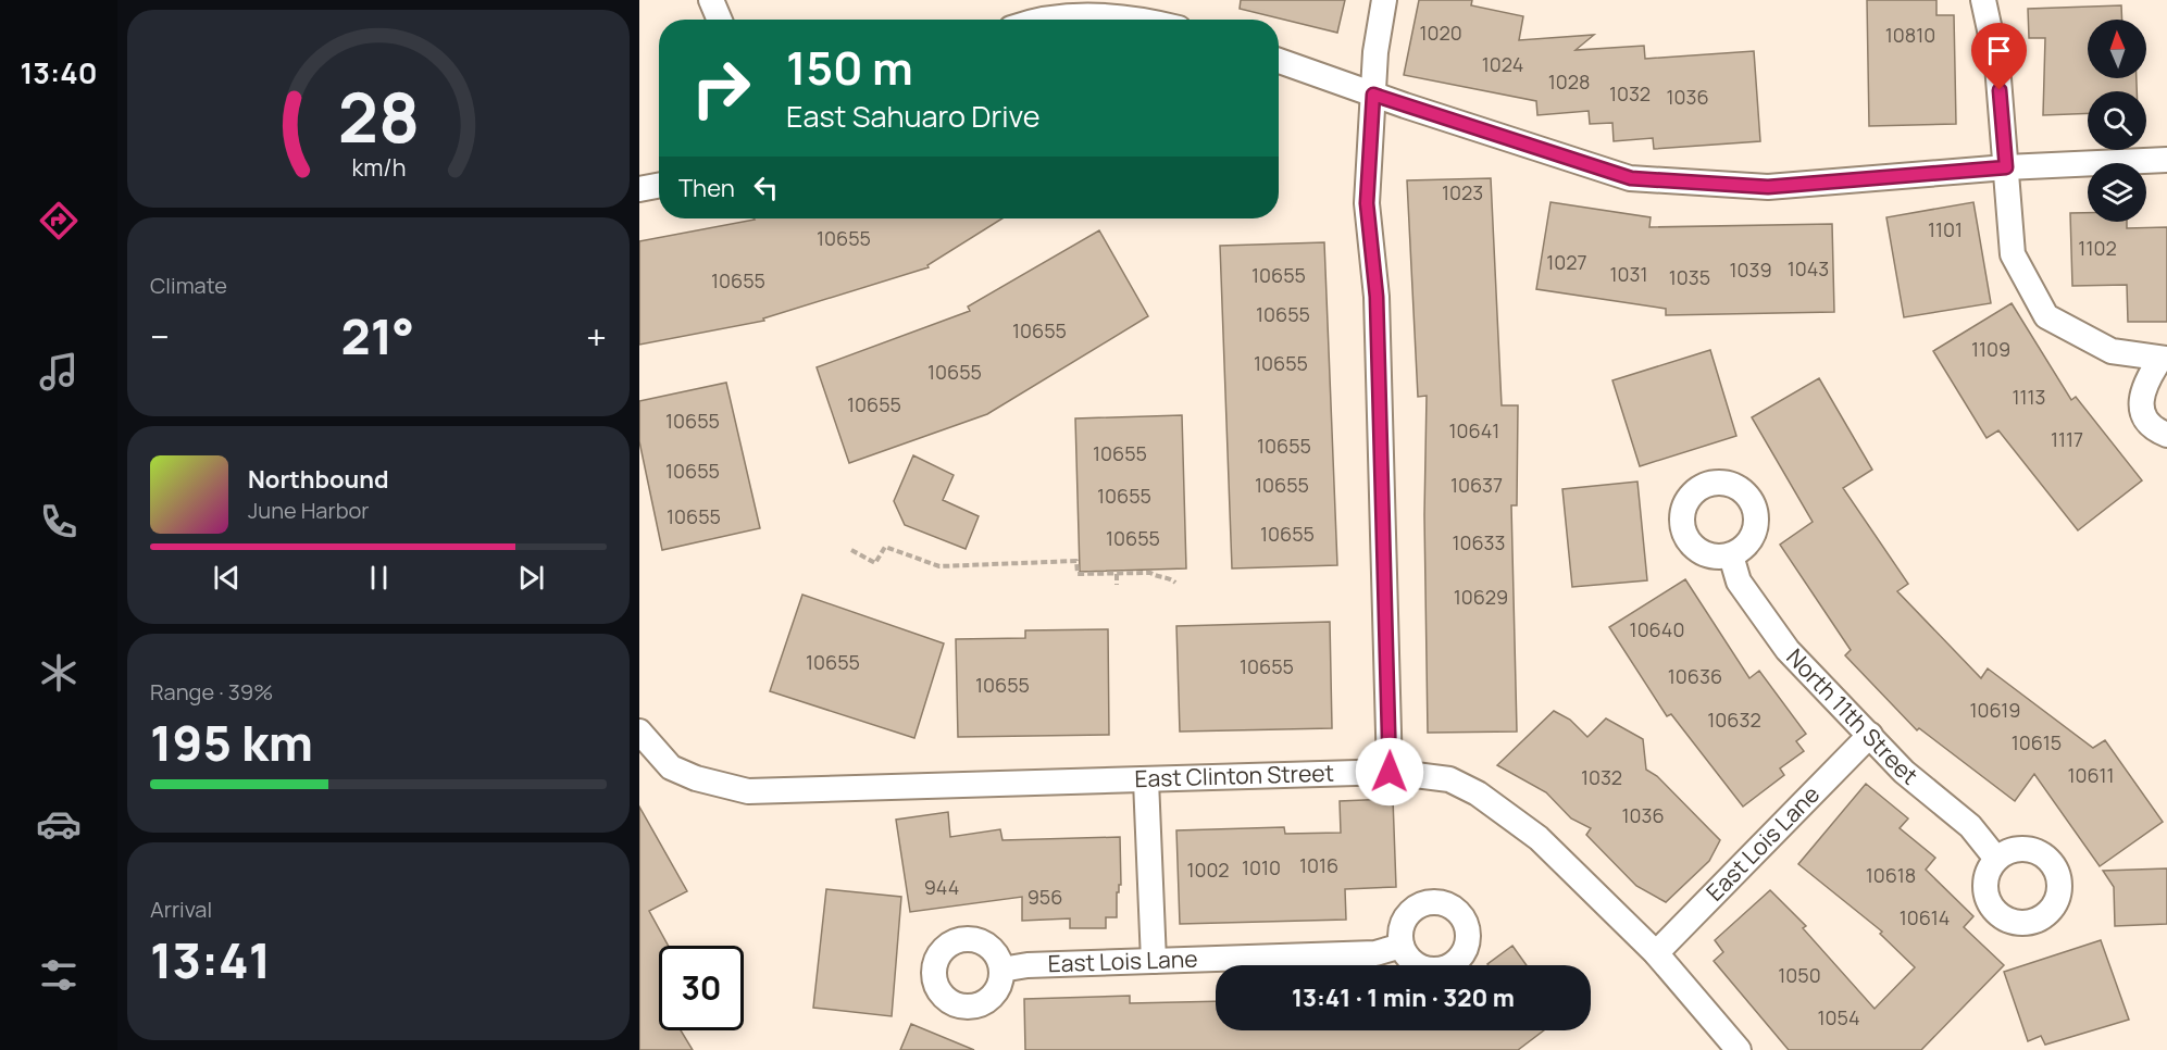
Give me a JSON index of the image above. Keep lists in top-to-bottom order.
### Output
{
  "streets": {
    "street": ["North 11th Street", "East Clinton Street", "East Lois Lane"]
  },
  "crossings": [
    ["North 11th Street", "East Lois Lane"],
    ["East Clinton Street", "East Lois Lane"]
  ],
  "house_numbers": [
    "1020",
    "10810",
    "1024",
    "1028",
    "1032",
    "1036",
    "1023",
    "1101",
    "10655",
    "1102",
    "1027",
    "1043",
    "1039",
    "1031",
    "10655",
    "1035",
    "10655",
    "10655",
    "10655",
    "1109",
    "10655",
    "10655",
    "1113",
    "10655",
    "10655",
    "10641",
    "1117",
    "10655",
    "10655",
    "10655",
    "10655",
    "10637",
    "10655",
    "10655",
    "10655",
    "10655",
    "10633",
    "10629",
    "10640",
    "10655",
    "10655",
    "10636",
    "10655",
    "10619",
    "10632",
    "10615",
    "10611",
    "1032",
    "1036",
    "1016",
    "1010",
    "1002",
    "10618",
    "944",
    "956",
    "10614",
    "1050",
    "1054"
  ],
  "north": "top",
  "page": {
    "tabs": "13:40",
    "turn": ["150 m", "East Sahuaro Drive"],
    "then": "Then",
    "tile": [
      "Climate",
      ["Range · 39%", "195 km"],
      ["Arrival", "13:41"]
    ],
    "heat": ["−", "21°", "+"],
    "song": ["Northbound", "June Harbor"],
    "limit": "30",
    "trip": "13:41 · 1 min · 320 m",
    "gauge": ["28", "km/h"]
  }
}
